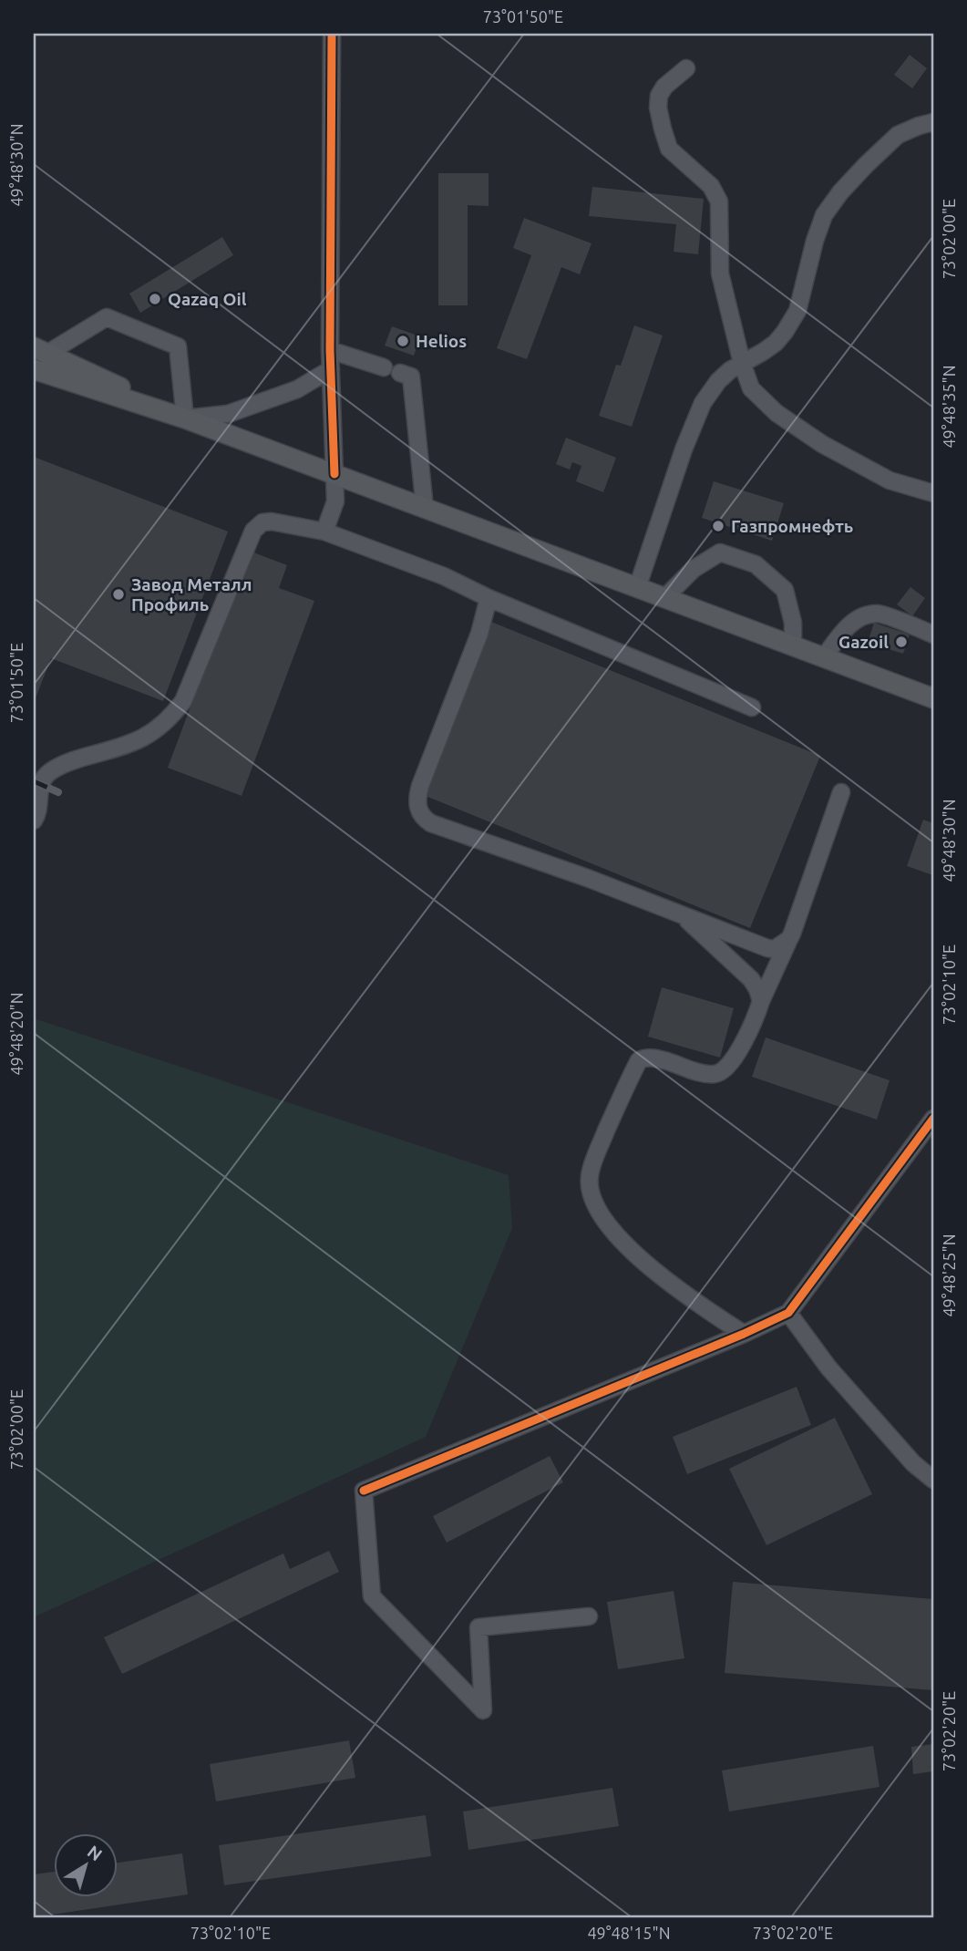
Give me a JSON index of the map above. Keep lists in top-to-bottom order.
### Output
{
  "places": [
    "Qazaq Oil",
    "Helios",
    "Газпромнефть",
    "Завод Металл Профиль",
    "Gazoil"
  ],
  "north": "top right",
  "coordinates": [
    "73°01'50\"E",
    "49°48'30\"N",
    "73°02'00\"E",
    "49°48'35\"N",
    "73°02'10\"E",
    "49°48'20\"N",
    "49°48'25\"N",
    "73°02'20\"E",
    "49°48'15\"N"
  ]
}
